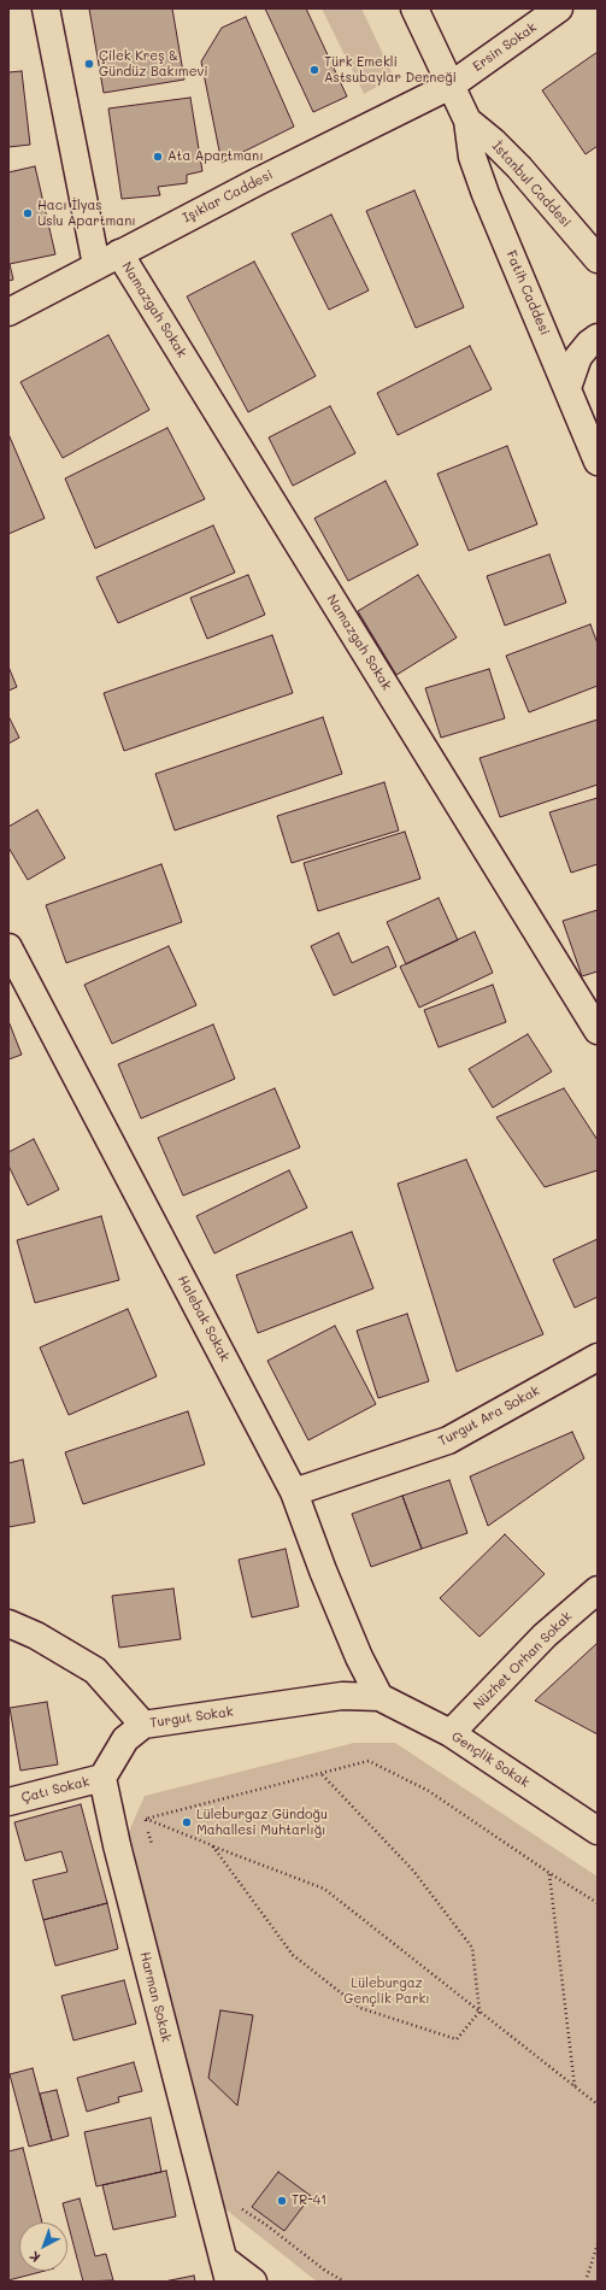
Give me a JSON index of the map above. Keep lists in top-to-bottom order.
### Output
{
  "streets": {
    "street": [
      "Ersin Sokak",
      "İstanbul Caddesi",
      "Işıklar Caddesi",
      "Fatih Caddesi",
      "Namazgah Sokak",
      "Halebak Sokak",
      "Turgut Ara Sokak",
      "Nüzhet Orhan Sokak",
      "Turgut Sokak",
      "Gençlik Sokak",
      "Çatı Sokak",
      "Harman Sokak"
    ]
  },
  "crossings": [
    ["Ersin Sokak", "İstanbul Caddesi"],
    ["Ersin Sokak", "Işıklar Caddesi"],
    ["İstanbul Caddesi", "Işıklar Caddesi"],
    ["İstanbul Caddesi", "Fatih Caddesi"],
    ["Işıklar Caddesi", "Namazgah Sokak"],
    ["Halebak Sokak", "Turgut Ara Sokak"],
    ["Halebak Sokak", "Turgut Sokak"],
    ["Halebak Sokak", "Gençlik Sokak"],
    ["Nüzhet Orhan Sokak", "Gençlik Sokak"],
    ["Turgut Sokak", "Gençlik Sokak"],
    ["Çatı Sokak", "Harman Sokak"]
  ],
  "parks": ["Lüleburgaz Gençlik Parkı"],
  "places": [
    "Çilek Kreş & Gündüz Bakımevi",
    "Türk Emekli Astsubaylar Derneği",
    "Ata Apartmanı",
    "Hacı İlyas Uslu Apartmanı",
    "Lüleburgaz Gündoğu Mahallesi Muhtarlığı",
    "TR-41"
  ],
  "north": "bottom left"
}
